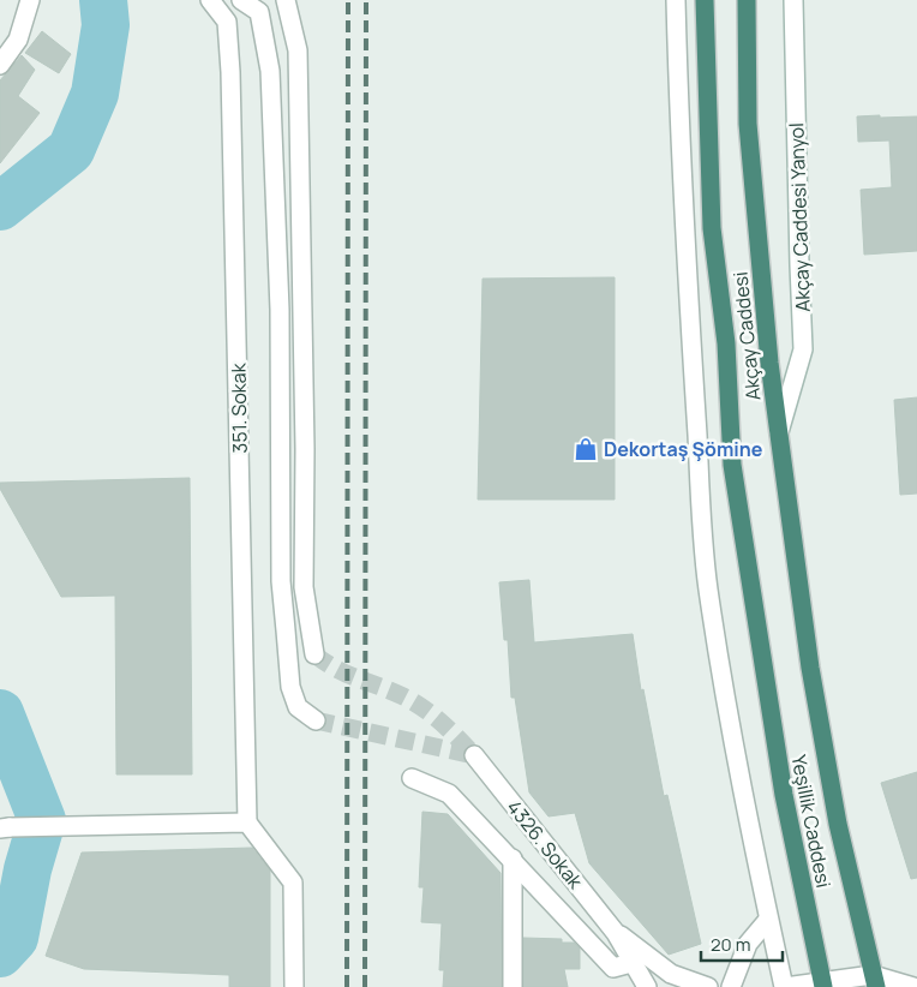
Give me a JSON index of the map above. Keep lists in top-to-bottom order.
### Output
{
  "streets": {
    "highway": ["Akçay Caddesi", "Yeşillik Caddesi"],
    "street": ["Akçay Caddesi Yanyol", "351. Sokak", "4326. Sokak"]
  },
  "crossings": [
    ["Akçay Caddesi Yanyol", "Akçay Caddesi"],
    ["Akçay Caddesi", "Yeşillik Caddesi"]
  ],
  "places": {
    "shop": ["Dekortaş Şömine"]
  },
  "scale_bar": "20 m"
}
